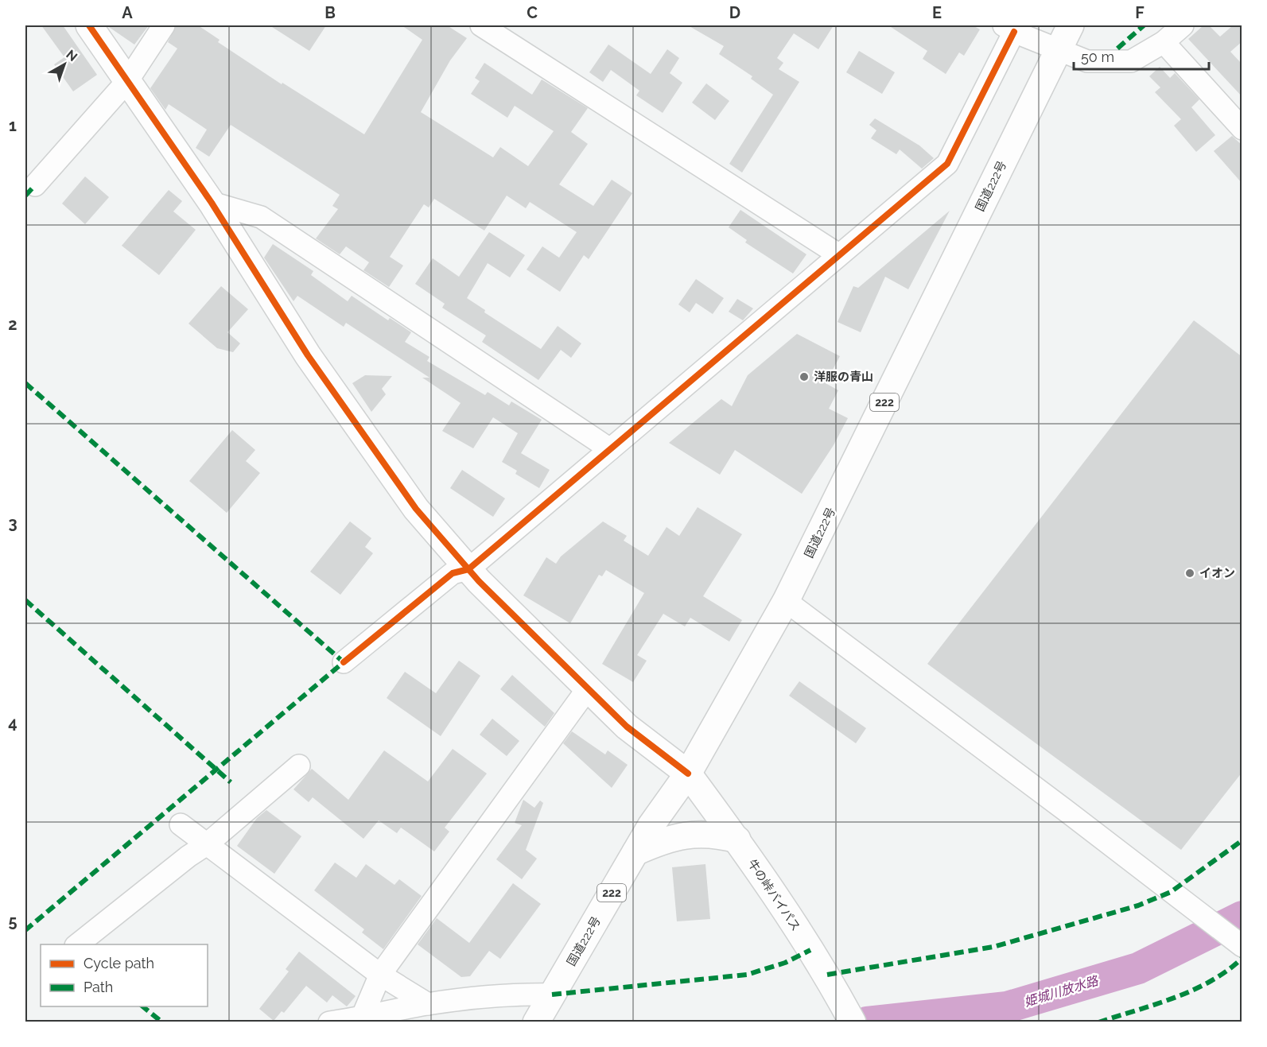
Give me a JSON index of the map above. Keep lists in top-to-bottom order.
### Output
{
  "streets": {
    "main road": ["国道222号", "222", "牛の峠バイパス"]
  },
  "crossings": [
    ["国道222号", "牛の峠バイパス"]
  ],
  "water": ["姫城川放水路"],
  "places": ["洋服の青山", "イオン"],
  "legend": ["Cycle path", "Path"],
  "scale_bar": "50 m",
  "north": "top right",
  "grid": {
    "columns": [
      "A",
      "B",
      "C",
      "D",
      "E",
      "F"
    ],
    "rows": [
      "1",
      "2",
      "3",
      "4",
      "5"
    ]
  }
}
